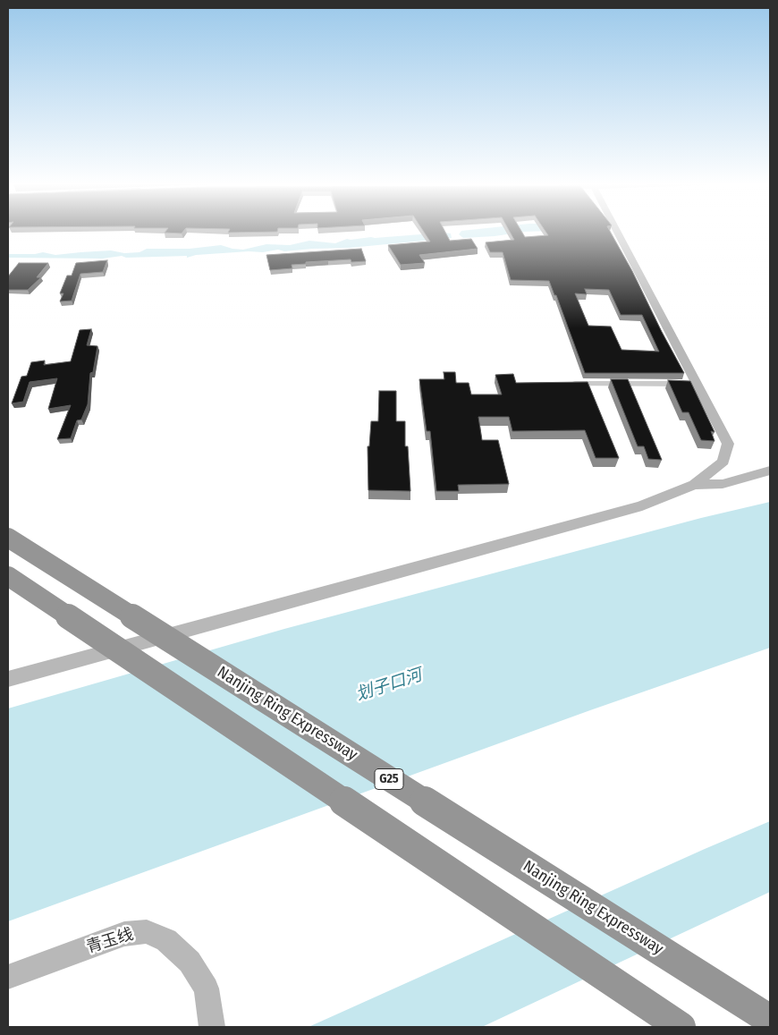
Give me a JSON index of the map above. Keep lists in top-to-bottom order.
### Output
{
  "streets": {
    "highway": ["Nanjing Ring Expressway", "G25"],
    "main road": ["青玉线"]
  },
  "water": ["划子口河"]
}
